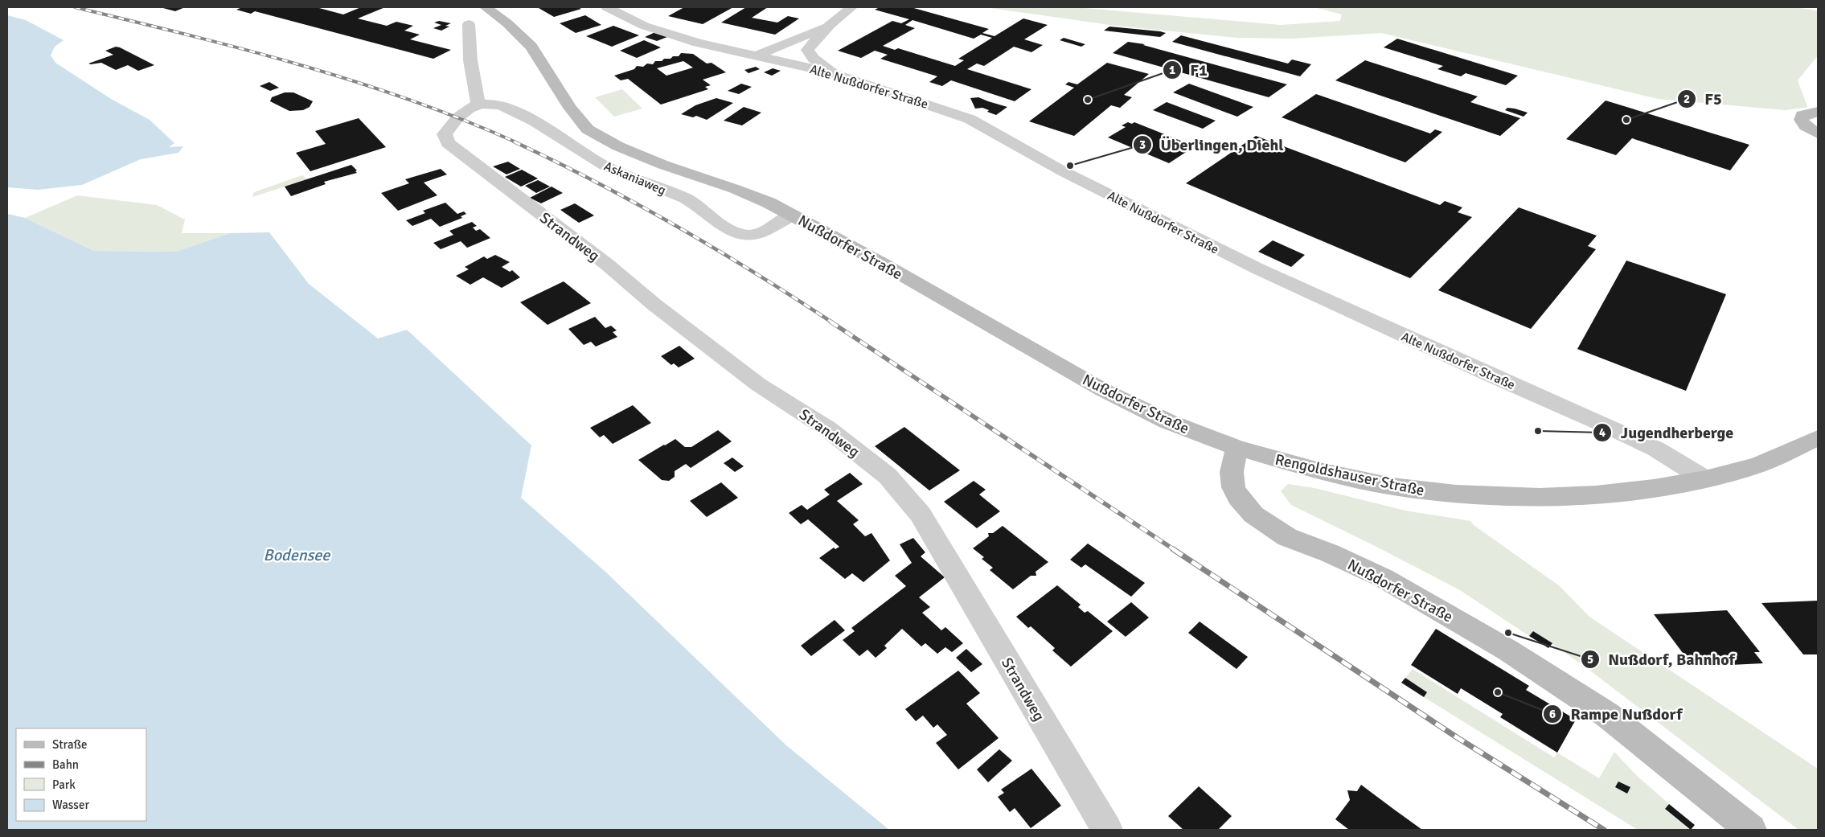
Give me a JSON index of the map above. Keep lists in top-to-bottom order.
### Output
{
  "streets": {
    "street": [
      "Alte Nußdorfer Straße",
      "Askaniaweg",
      "Strandweg",
      "Nußdorfer Straße",
      "Rengoldshauser Straße"
    ]
  },
  "crossings": [
    ["Alte Nußdorfer Straße", "Rengoldshauser Straße"],
    ["Askaniaweg", "Strandweg"],
    ["Askaniaweg", "Nußdorfer Straße"],
    ["Nußdorfer Straße", "Rengoldshauser Straße"]
  ],
  "water": ["Bodensee"],
  "places": [
    "F1",
    "F5",
    "Überlingen, Diehl",
    "Jugendherberge",
    "Nußdorf, Bahnhof",
    "Rampe Nußdorf"
  ],
  "legend": [
    "Straße",
    "Bahn",
    "Park",
    "Wasser"
  ]
}
